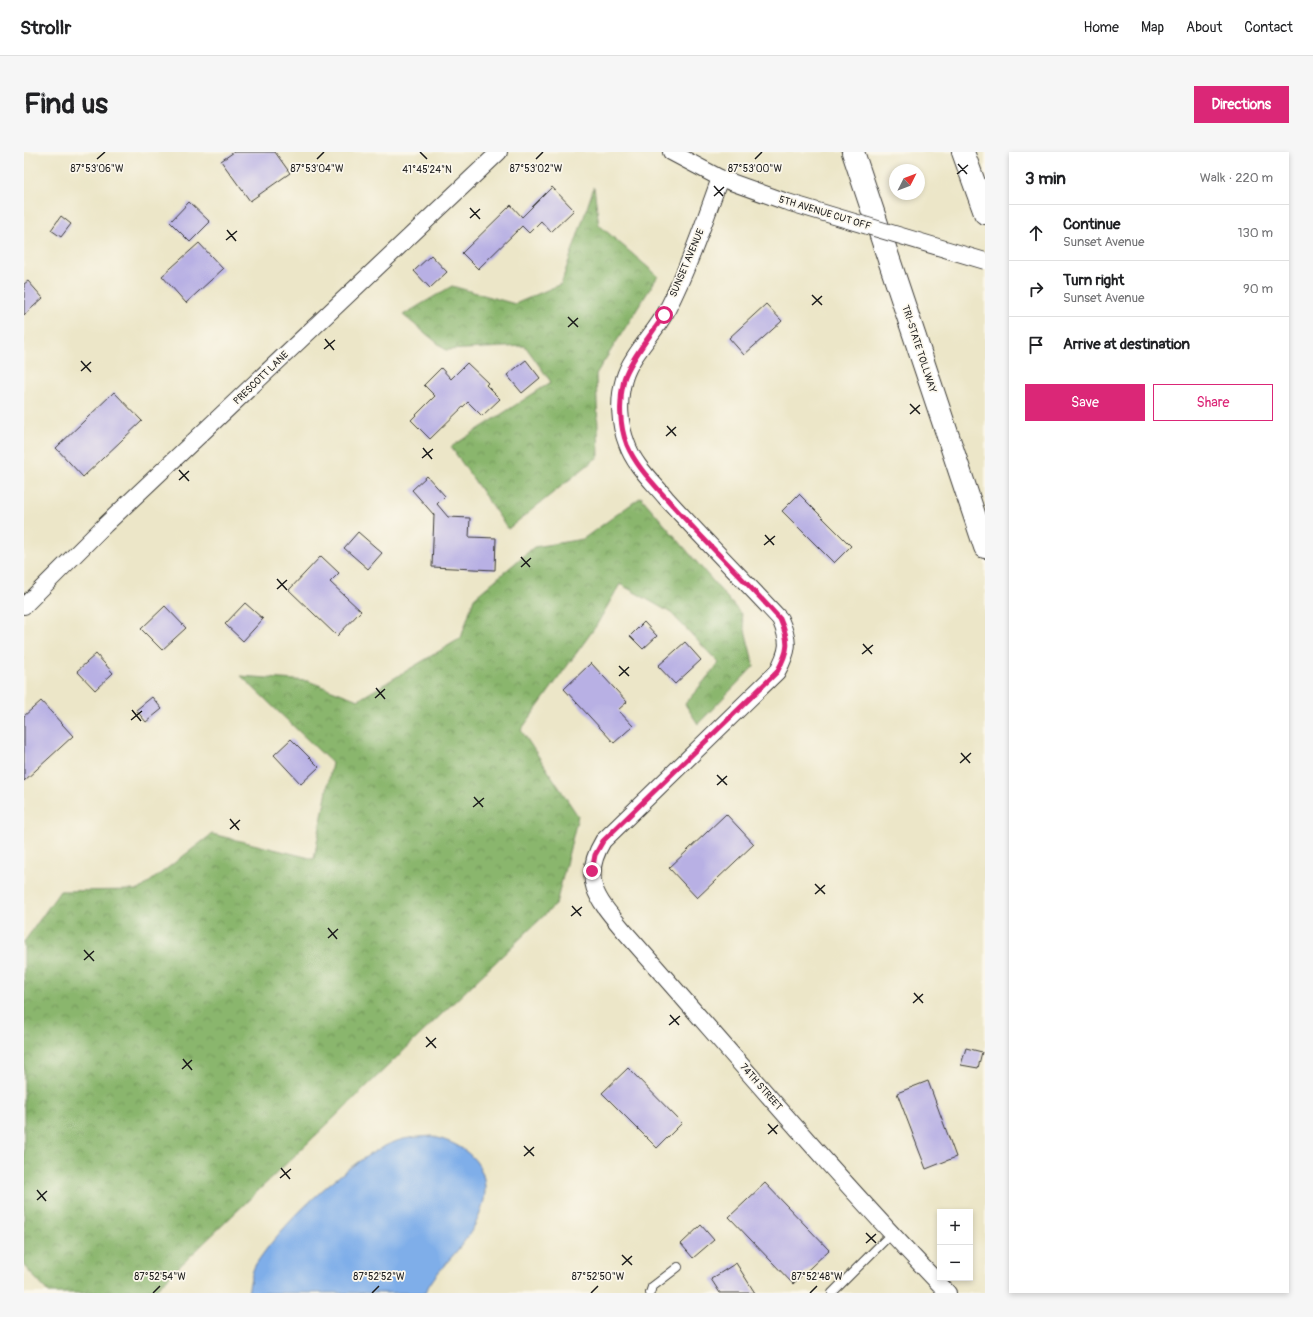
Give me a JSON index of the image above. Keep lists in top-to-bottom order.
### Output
{
  "streets": {
    "highway": ["TRI-STATE TOLLWAY"],
    "street": [
      "5TH AVENUE CUT OFF",
      "SUNSET AVENUE",
      "PRESCOTT LANE",
      "74TH STREET"
    ]
  },
  "crossings": [
    ["5TH AVENUE CUT OFF", "SUNSET AVENUE"],
    ["SUNSET AVENUE", "74TH STREET"]
  ],
  "north": "top right",
  "page": {
    "header": "Strollr",
    "nav": [
      "Home",
      "Map",
      "About",
      "Contact"
    ],
    "buttons": [
      "Directions",
      ["Save", "Share"]
    ],
    "title": "Find us",
    "heading": ["3 min", "Walk · 220 m"],
    "list": [
      ["Continue", "Sunset Avenue", "130 m"],
      ["Turn right", "Sunset Avenue", "90 m"],
      "Arrive at destination"
    ],
    "map_buttons": ["+", "−"]
  },
  "coordinates": [
    "87°53'06\"W",
    "87°53'04\"W",
    "87°53'02\"W",
    "87°53'00\"W",
    "41°45'24\"N",
    "87°52'54\"W",
    "87°52'52\"W",
    "87°52'50\"W",
    "87°52'48\"W"
  ]
}
